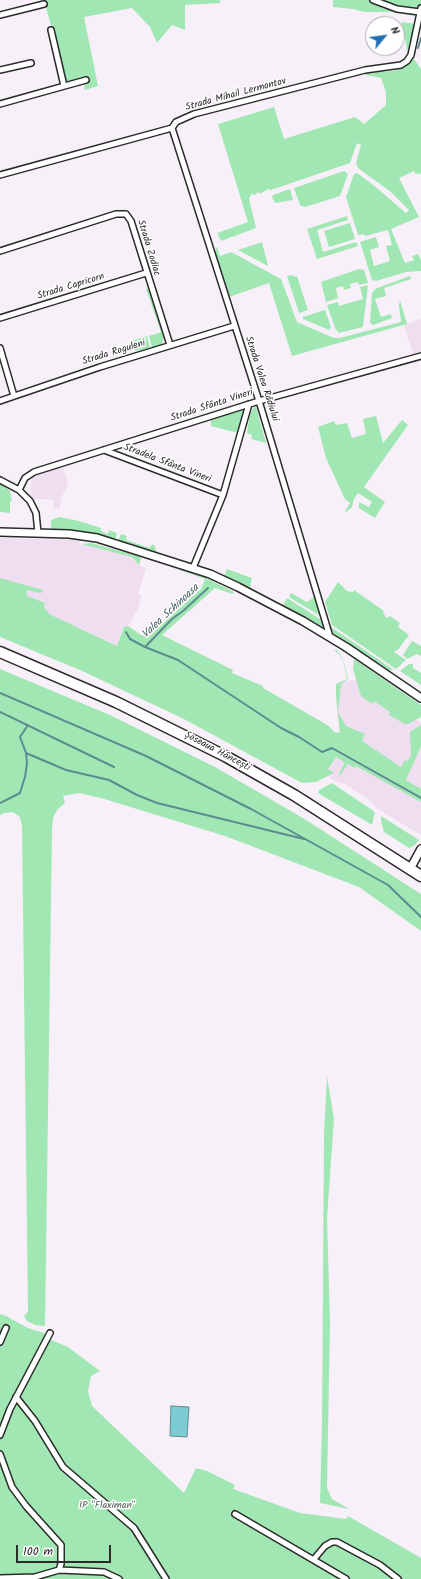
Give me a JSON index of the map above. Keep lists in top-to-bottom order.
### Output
{
  "streets": {
    "highway": ["Șoseaua Hâncești"],
    "street": [
      "Strada Mihail Lermontov",
      "Strada Zodiac",
      "Strada Capricorn",
      "Strada Roguleni",
      "Strada Valea Rădiului",
      "Strada Sfânta Vineri",
      "Stradela Sfânta Vineri"
    ]
  },
  "crossings": [
    ["Strada Mihail Lermontov", "Strada Valea Rădiului"],
    ["Strada Zodiac", "Strada Capricorn"],
    ["Strada Zodiac", "Strada Roguleni"],
    ["Strada Roguleni", "Strada Valea Rădiului"],
    ["Strada Valea Rădiului", "Strada Sfânta Vineri"],
    ["Strada Valea Rădiului", "Stradela Sfânta Vineri"],
    ["Strada Sfânta Vineri", "Stradela Sfânta Vineri"]
  ],
  "water": ["Valea Schinoasa"],
  "parks": ["IP \"Flaximan\""],
  "scale_bar": "100 m",
  "north": "top right"
}
